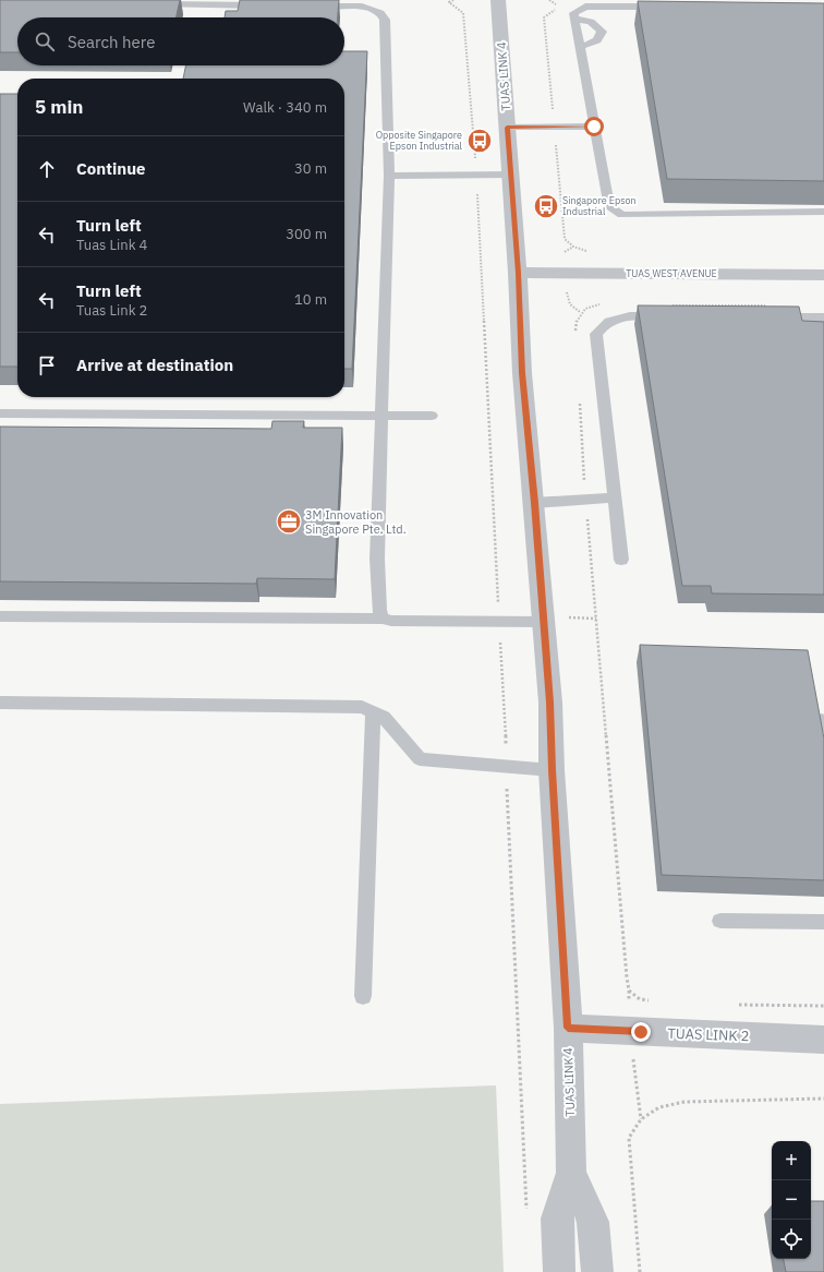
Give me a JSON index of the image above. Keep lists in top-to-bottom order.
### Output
{
  "streets": {
    "street": ["TUAS LINK 4", "TUAS WEST AVENUE", "TUAS LINK 2"]
  },
  "crossings": [
    ["TUAS LINK 4", "TUAS WEST AVENUE"],
    ["TUAS LINK 4", "TUAS LINK 2"]
  ],
  "places": {
    "bus stop": ["Opposite Singapore Epson Industrial", "Singapore Epson Industrial"],
    "office": ["3M Innovation Singapore Pte. Ltd."]
  },
  "page": {
    "search": "Search here",
    "heading": ["5 min", "Walk · 340 m"],
    "list": [
      ["Continue", "30 m"],
      ["Turn left", "Tuas Link 4", "300 m"],
      ["Turn left", "Tuas Link 2", "10 m"],
      "Arrive at destination"
    ],
    "map_buttons": ["+", "−"]
  }
}
